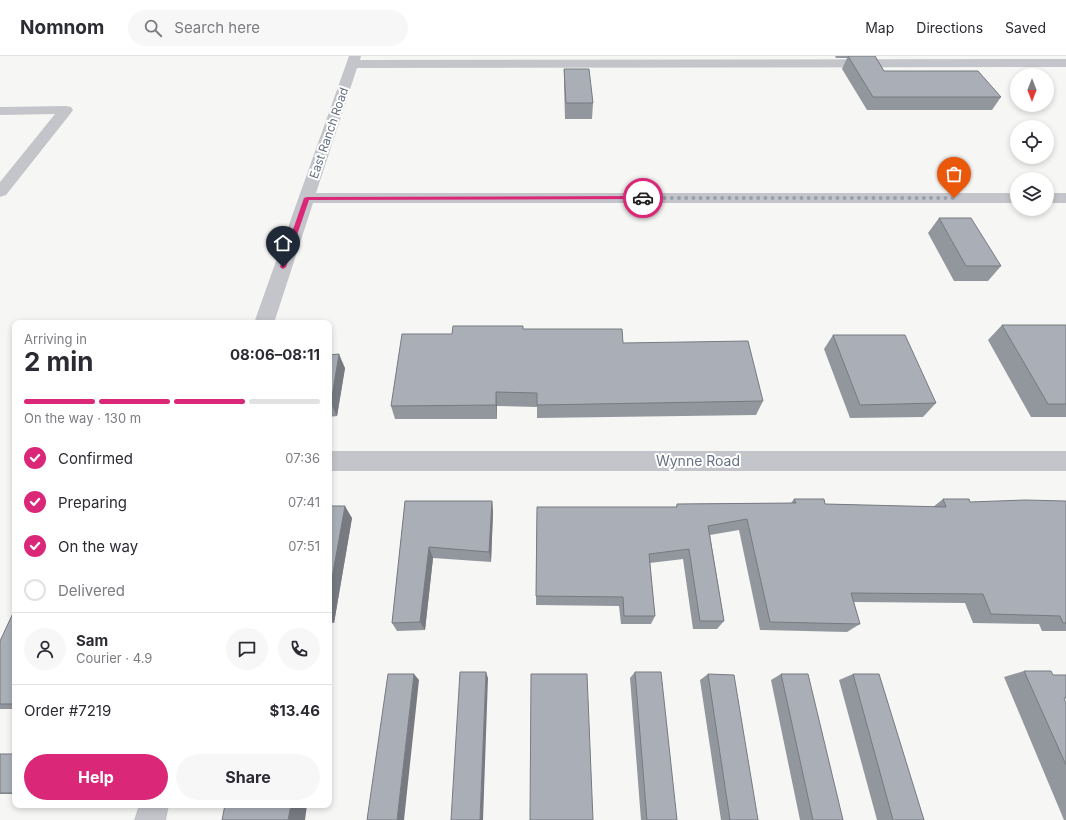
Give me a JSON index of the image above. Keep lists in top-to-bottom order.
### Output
{
  "streets": {
    "street": ["East Ranch Road", "Wynne Road"]
  },
  "north": "bottom",
  "page": {
    "header": "Nomnom",
    "search": "Search here",
    "nav": ["Map", "Directions", "Saved"],
    "heading": ["2 min", "Arriving in", "08:06–08:11"],
    "panel": [
      "Sam",
      "Courier · 4.9",
      "Order #7219",
      "$13.46"
    ],
    "bar": "On the way · 130 m",
    "list": [
      ["Confirmed", "07:36"],
      ["Preparing", "07:41"],
      ["On the way", "07:51"],
      "Delivered"
    ],
    "buttons": ["Help", "Share"]
  }
}
